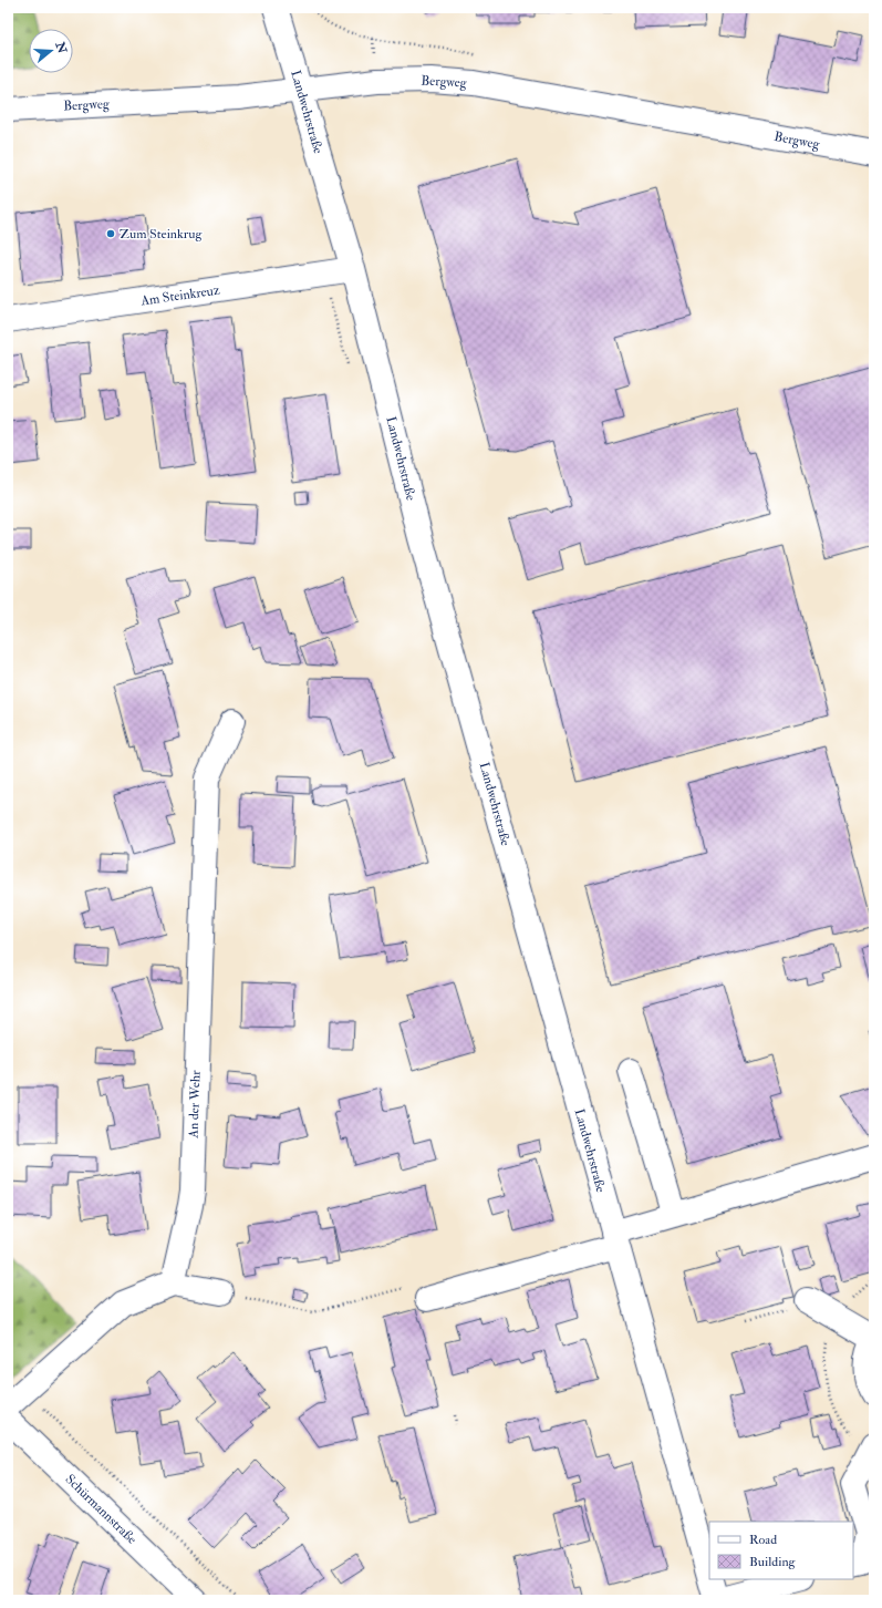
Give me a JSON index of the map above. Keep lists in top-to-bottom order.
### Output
{
  "streets": {
    "street": [
      "Bergweg",
      "Landwehrstraße",
      "Am Steinkreuz",
      "An der Wehr",
      "Schürmannstraße"
    ]
  },
  "crossings": [
    ["Bergweg", "Landwehrstraße"],
    ["Landwehrstraße", "Am Steinkreuz"]
  ],
  "places": ["Zum Steinkrug"],
  "legend": ["Road", "Building"],
  "north": "right"
}
